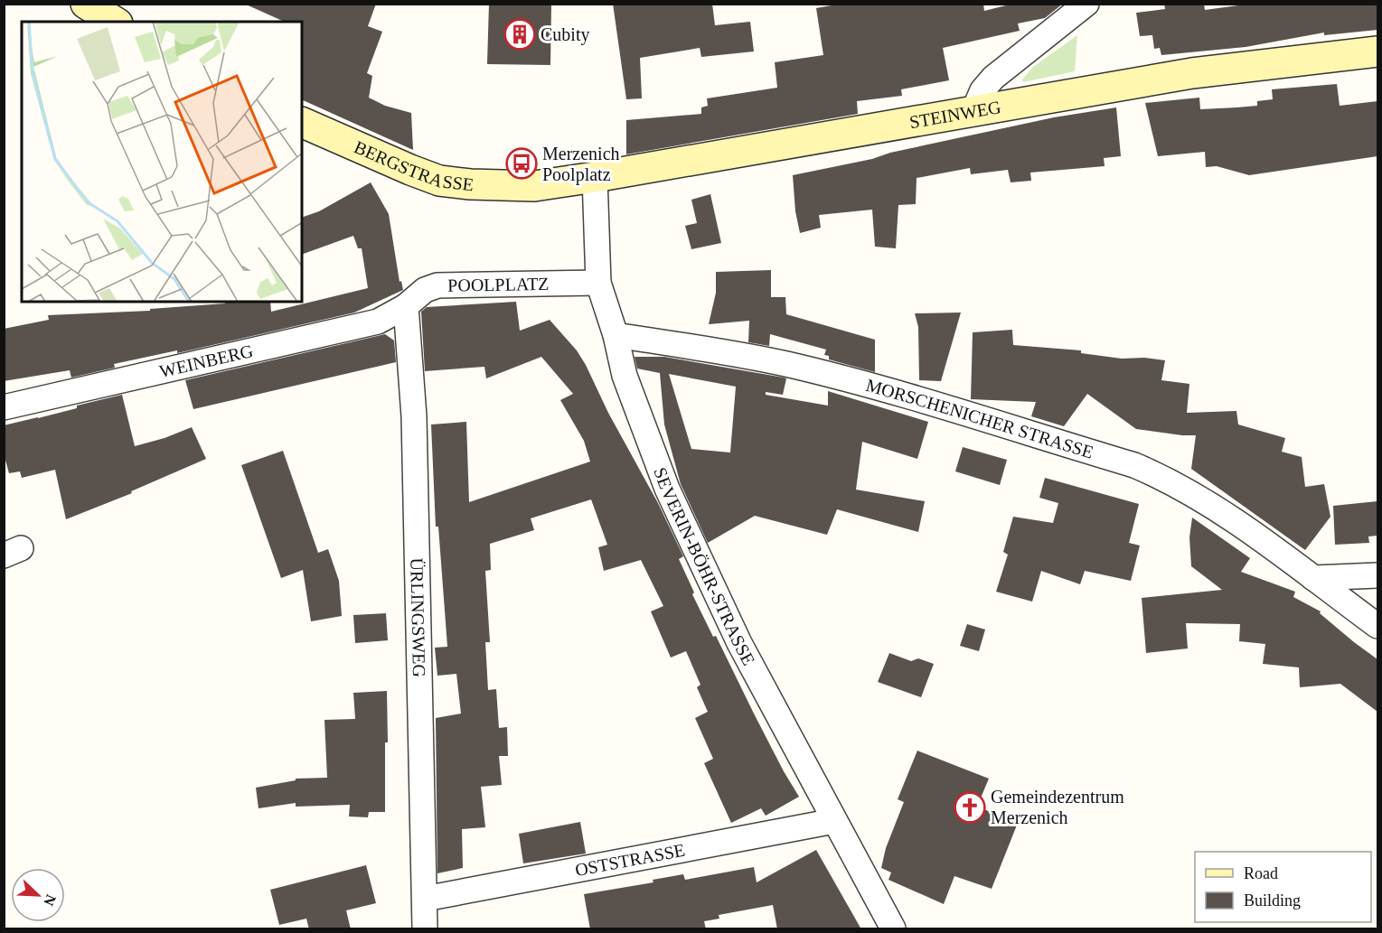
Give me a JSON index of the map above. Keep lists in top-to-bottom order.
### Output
{
  "streets": {
    "street": [
      "STEINWEG",
      "BERGSTRASSE",
      "POOLPLATZ",
      "WEINBERG",
      "MORSCHENICHER STRASSE",
      "SEVERIN-BÖHR-STRASSE",
      "ÜRLINGSWEG",
      "OSTSTRASSE"
    ]
  },
  "crossings": [
    ["STEINWEG", "BERGSTRASSE"],
    ["STEINWEG", "SEVERIN-BÖHR-STRASSE"],
    ["POOLPLATZ", "WEINBERG"],
    ["POOLPLATZ", "SEVERIN-BÖHR-STRASSE"],
    ["POOLPLATZ", "ÜRLINGSWEG"],
    ["WEINBERG", "ÜRLINGSWEG"],
    ["MORSCHENICHER STRASSE", "SEVERIN-BÖHR-STRASSE"],
    ["SEVERIN-BÖHR-STRASSE", "OSTSTRASSE"],
    ["ÜRLINGSWEG", "OSTSTRASSE"]
  ],
  "places": {
    "building": ["Cubity"],
    "bus stop": ["Merzenich Poolplatz"],
    "church": ["Gemeindezentrum Merzenich"]
  },
  "legend": ["Road", "Building"],
  "north": "bottom right"
}
